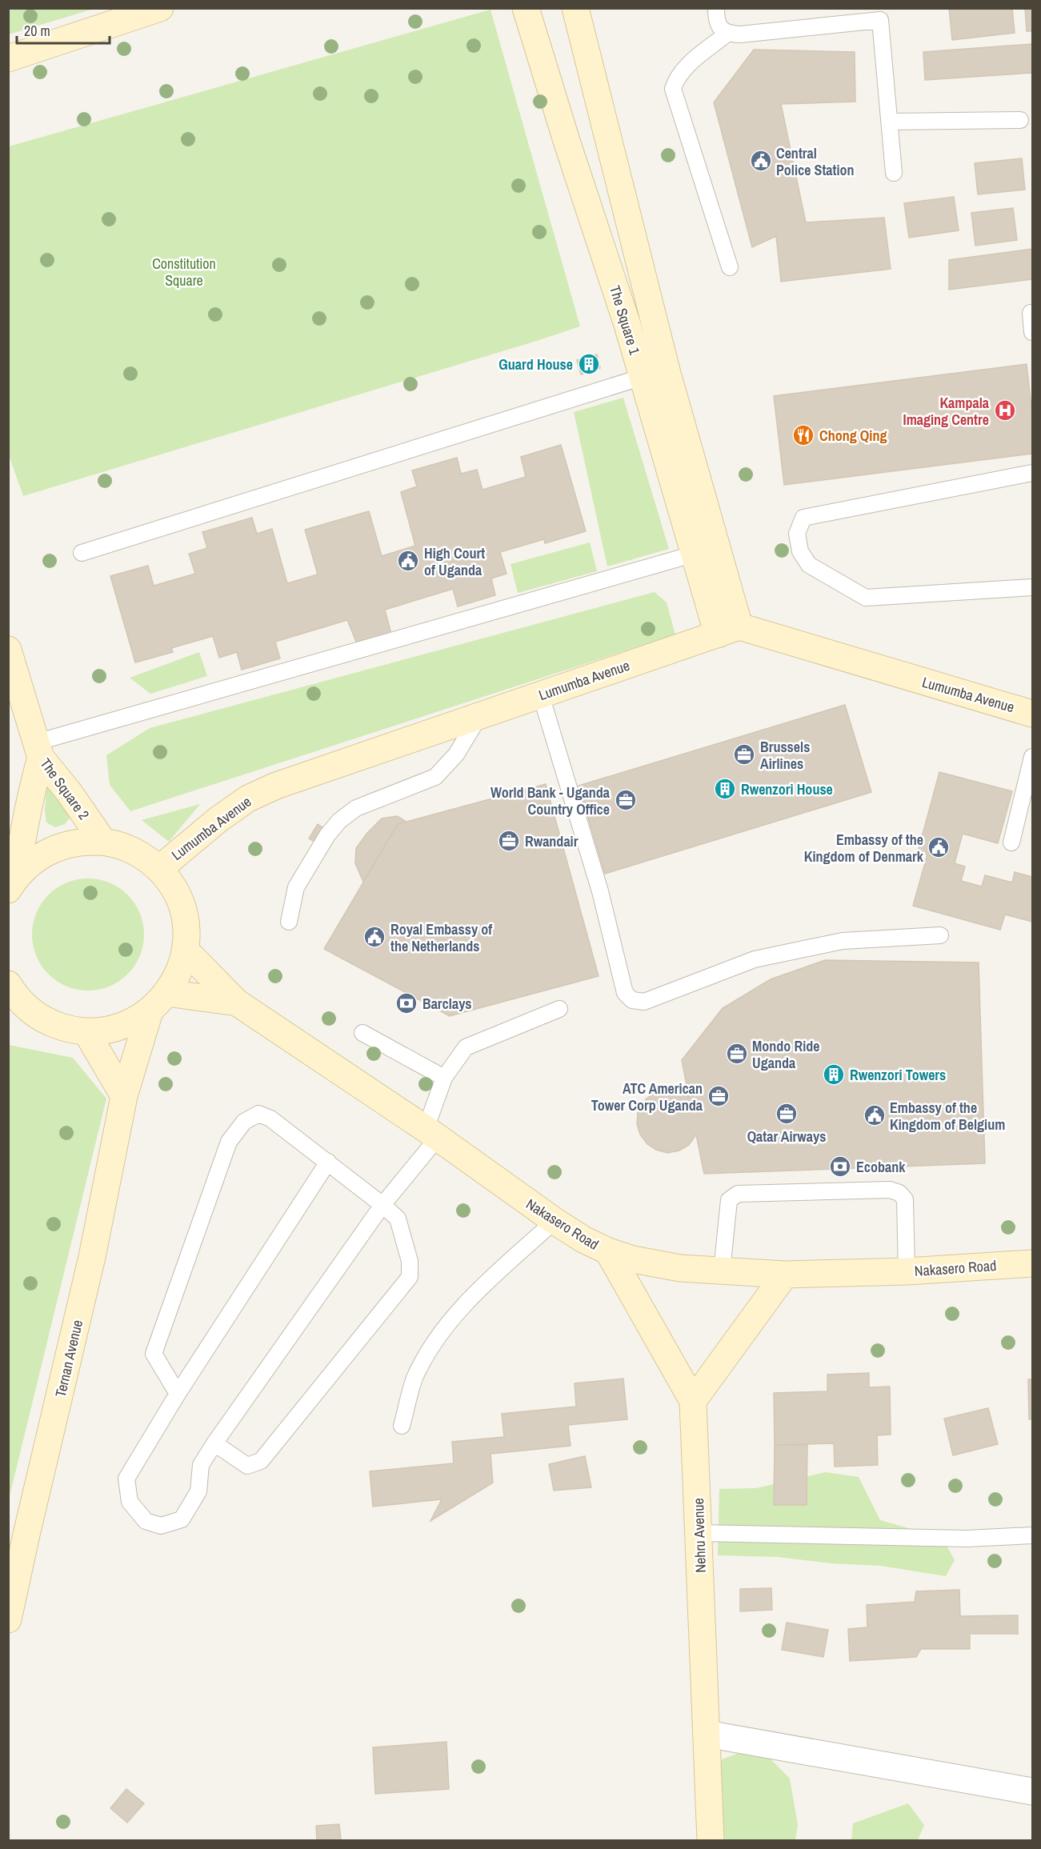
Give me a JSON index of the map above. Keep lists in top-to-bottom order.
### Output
{
  "streets": {
    "main road": [
      "The Square 1",
      "Lumumba Avenue",
      "The Square 2",
      "Nakasero Road",
      "Ternan Avenue",
      "Nehru Avenue"
    ]
  },
  "crossings": [
    ["The Square 1", "Lumumba Avenue"],
    ["Lumumba Avenue", "Ternan Avenue"],
    ["The Square 2", "Ternan Avenue"],
    ["Nakasero Road", "Ternan Avenue"],
    ["Nakasero Road", "Nehru Avenue"]
  ],
  "parks": ["Constitution Square"],
  "places": {
    "public building": [
      "Central Police Station",
      "High Court of Uganda",
      "Embassy of the Kingdom of Denmark",
      "Royal Embassy of the Netherlands",
      "Embassy of the Kingdom of Belgium"
    ],
    "building": ["Guard House", "Rwenzori House", "Rwenzori Towers"],
    "hospital": ["Kampala Imaging Centre"],
    "restaurant": ["Chong Qing"],
    "office": [
      "Brussels Airlines",
      "World Bank - Uganda Country Office",
      "Rwandair",
      "Mondo Ride Uganda",
      "ATC American Tower Corp Uganda",
      "Qatar Airways"
    ],
    "bank": ["Barclays", "Ecobank"]
  },
  "scale_bar": "20 m"
}
